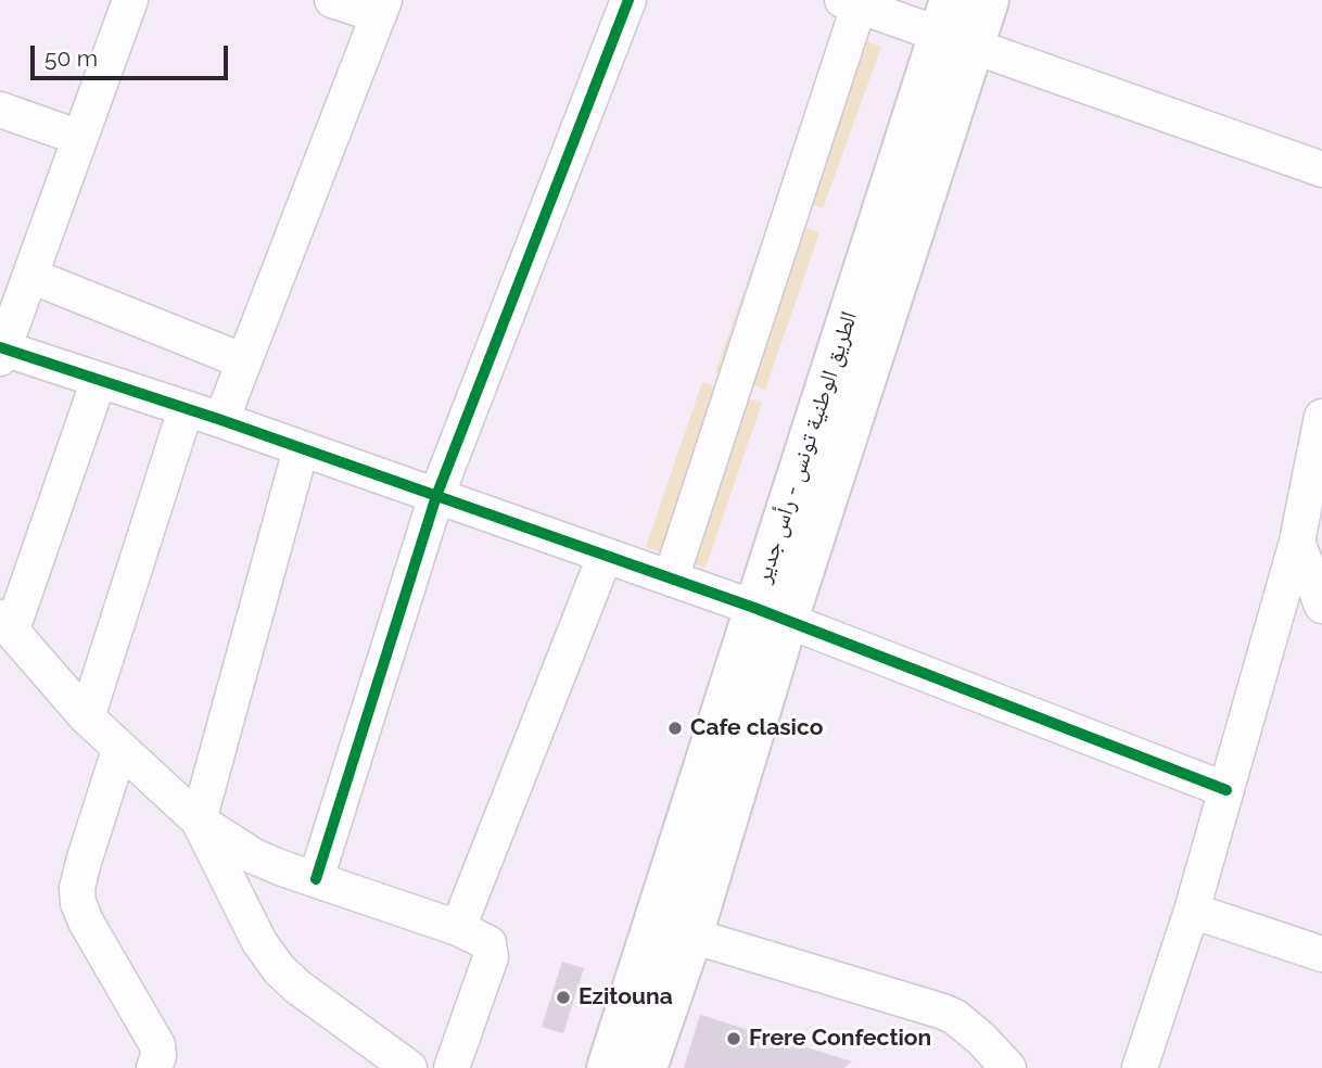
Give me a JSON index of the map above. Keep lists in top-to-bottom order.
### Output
{
  "streets": {
    "main road": ["الطريق الوطنية تونس - رأس جدير"]
  },
  "places": ["Cafe clasico", "Ezitouna", "Frere Confection"],
  "scale_bar": "50 m"
}
